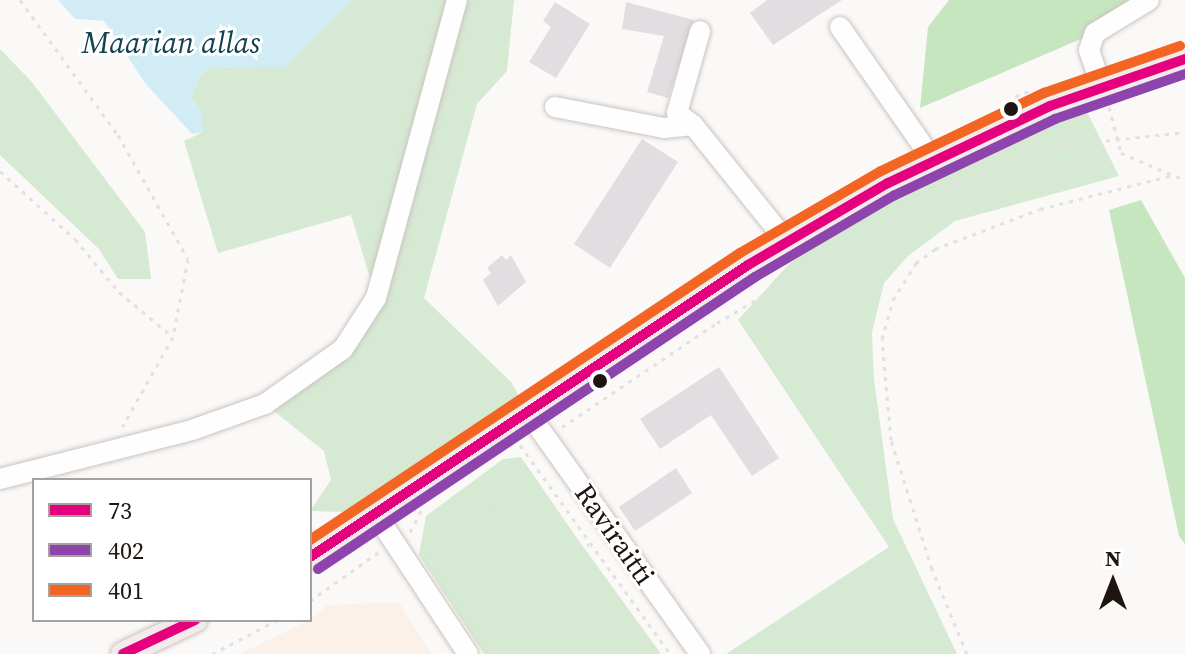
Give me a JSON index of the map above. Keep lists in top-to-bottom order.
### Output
{
  "streets": {
    "street": ["Raviraitti"]
  },
  "water": ["Maarian allas"],
  "lines": ["transit line 401", "transit line 73", "transit line 402"],
  "legend": ["73", "402", "401"],
  "north": "top"
}
